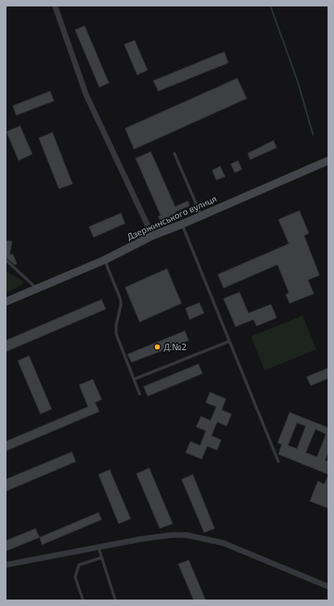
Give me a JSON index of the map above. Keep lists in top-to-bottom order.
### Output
{
  "streets": {
    "main road": ["Дзержинського вулиця"]
  },
  "places": ["Д.№2"]
}
